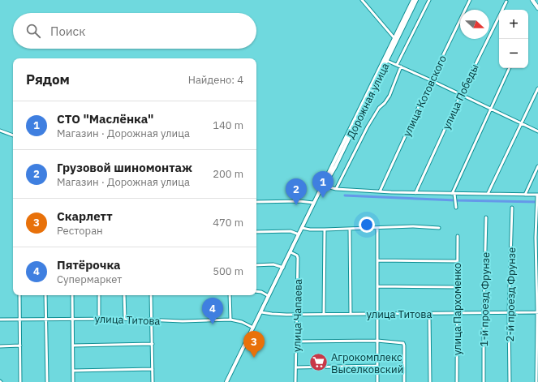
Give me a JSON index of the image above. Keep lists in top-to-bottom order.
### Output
{
  "streets": {
    "main road": ["Дорожная улица"],
    "street": [
      "улица Котовского",
      "улица Победы",
      "2-й проезд Фрунзе",
      "1-й проезд Фрунзе",
      "улица Пархоменко",
      "улица Титова",
      "улица Чапаева"
    ]
  },
  "crossings": [
    ["Дорожная улица", "улица Титова"],
    ["Дорожная улица", "улица Чапаева"],
    ["2-й проезд Фрунзе", "улица Титова"],
    ["1-й проезд Фрунзе", "улица Титова"],
    ["улица Пархоменко", "улица Титова"],
    ["улица Титова", "улица Чапаева"]
  ],
  "places": {
    "supermarket": ["Агрокомплекс Выселковский"]
  },
  "north": "right",
  "page": {
    "map_buttons": ["+", "−"],
    "search": "Поиск",
    "heading": ["Рядом", "Найдено: 4"],
    "list": [
      {
        "mark": "1",
        "name": "СТО \"Маслёнка\"",
        "note": "Магазин · Дорожная улица",
        "value": "140 m"
      },
      {
        "mark": "2",
        "name": "Грузовой шиномонтаж",
        "note": "Магазин · Дорожная улица",
        "value": "200 m"
      },
      {
        "mark": "3",
        "name": "Скарлетт",
        "note": "Ресторан",
        "value": "470 m"
      },
      {
        "mark": "4",
        "name": "Пятёрочка",
        "note": "Супермаркет",
        "value": "500 m"
      }
    ],
    "pins": [
      "1",
      "2",
      "4",
      "3"
    ]
  }
}
